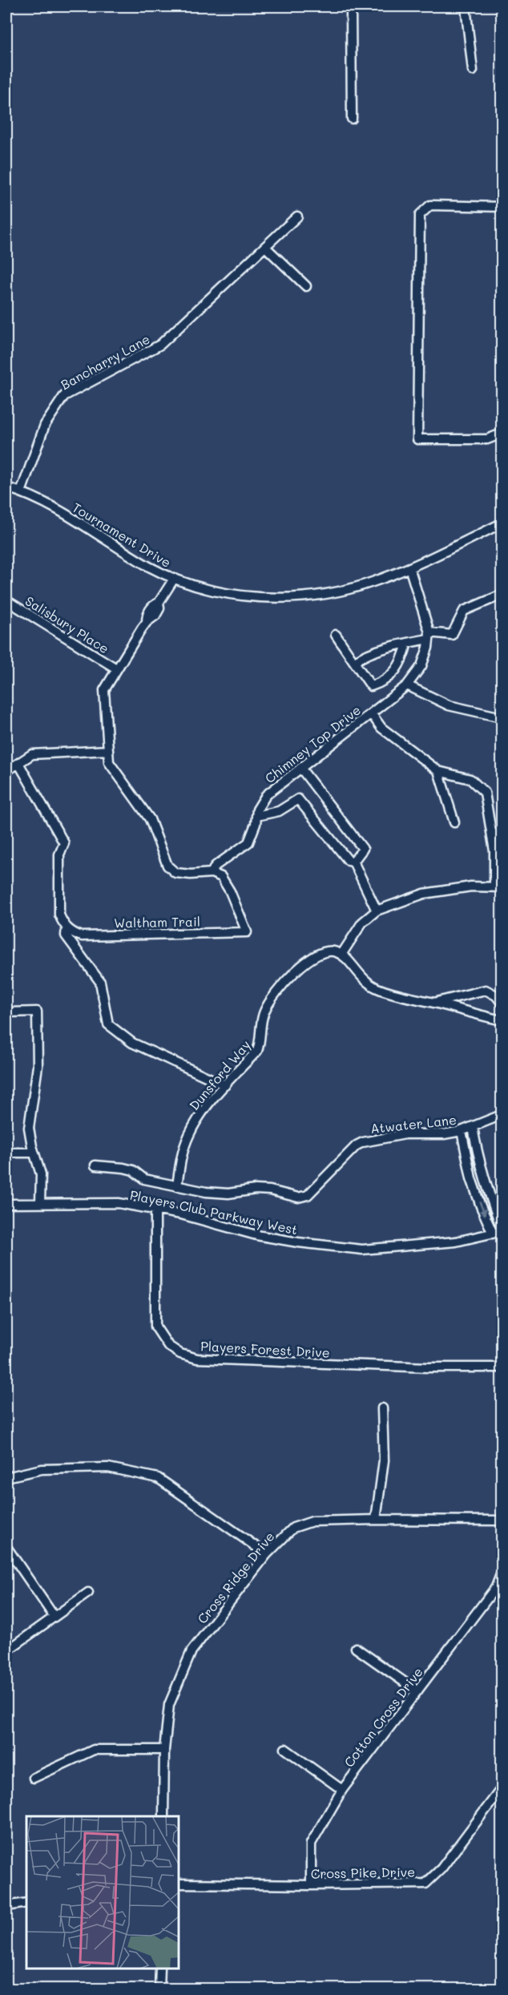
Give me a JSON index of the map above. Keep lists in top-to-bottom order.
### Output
{
  "streets": {
    "street": [
      "Bancharry Lane",
      "Tournament Drive",
      "Salisbury Place",
      "Chimney Top Drive",
      "Waltham Trail",
      "Dunsford Way",
      "Atwater Lane",
      "Players Club Parkway West",
      "Players Forest Drive",
      "Cross Ridge Drive",
      "Cotton Cross Drive",
      "Cross Pike Drive"
    ]
  },
  "crossings": [
    ["Bancharry Lane", "Tournament Drive"],
    ["Chimney Top Drive", "Waltham Trail"],
    ["Dunsford Way", "Atwater Lane"],
    ["Players Club Parkway West", "Players Forest Drive"],
    ["Cotton Cross Drive", "Cross Pike Drive"]
  ]
}
